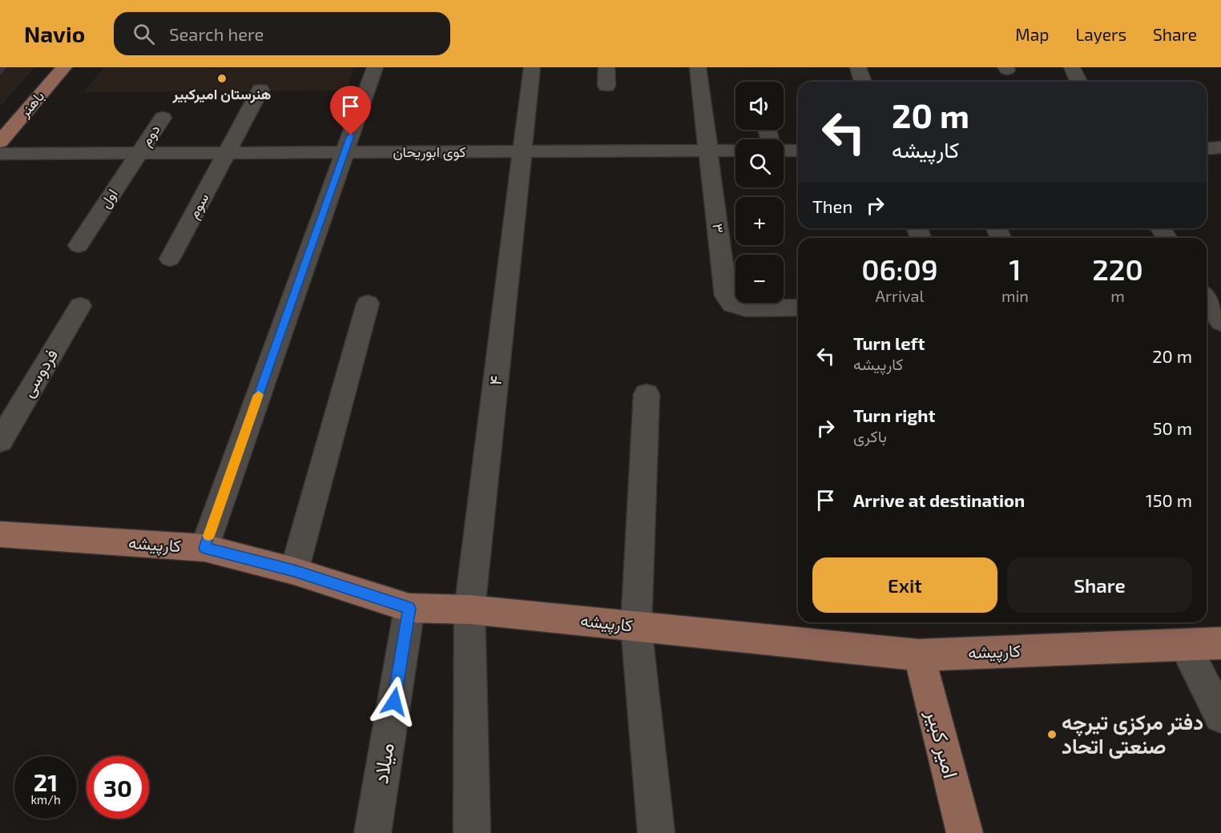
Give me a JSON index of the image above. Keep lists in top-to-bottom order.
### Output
{
  "streets": {
    "main road": ["باهنر", "کارپیشه", "امیر کبیر"],
    "street": [
      "دوم",
      "کوی ابوریحان",
      "اول",
      "سوم",
      "۳",
      "فردوسی",
      "۴",
      "میلاد"
    ]
  },
  "crossings": [
    ["دوم", "کوی ابوریحان"],
    ["دوم", "اول"],
    ["کوی ابوریحان", "اول"],
    ["کوی ابوریحان", "سوم"],
    ["کوی ابوریحان", "۳"],
    ["کوی ابوریحان", "۴"],
    ["۴", "کارپیشه"],
    ["کارپیشه", "امیر کبیر"],
    ["کارپیشه", "میلاد"]
  ],
  "places": ["هنرستان امیرکبیر", "دفتر مرکزی تیرچه صنعتی اتحاد"],
  "page": {
    "header": "Navio",
    "search": "Search here",
    "nav": ["Map", "Layers", "Share"],
    "map_buttons": ["+", "−"],
    "turn": ["20 m", "کارپیشه"],
    "then": "Then",
    "eta": [
      "06:09",
      "Arrival",
      "1",
      "min",
      "220",
      "m"
    ],
    "list": [
      {
        "name": "Turn left",
        "note": "کارپیشه",
        "value": "20 m"
      },
      {
        "name": "Turn right",
        "note": "باکری",
        "value": "50 m"
      },
      {
        "name": "Arrive at destination",
        "value": "150 m"
      }
    ],
    "buttons": ["Exit", "Share"],
    "speed": "21 km/h",
    "limit": "30"
  }
}
